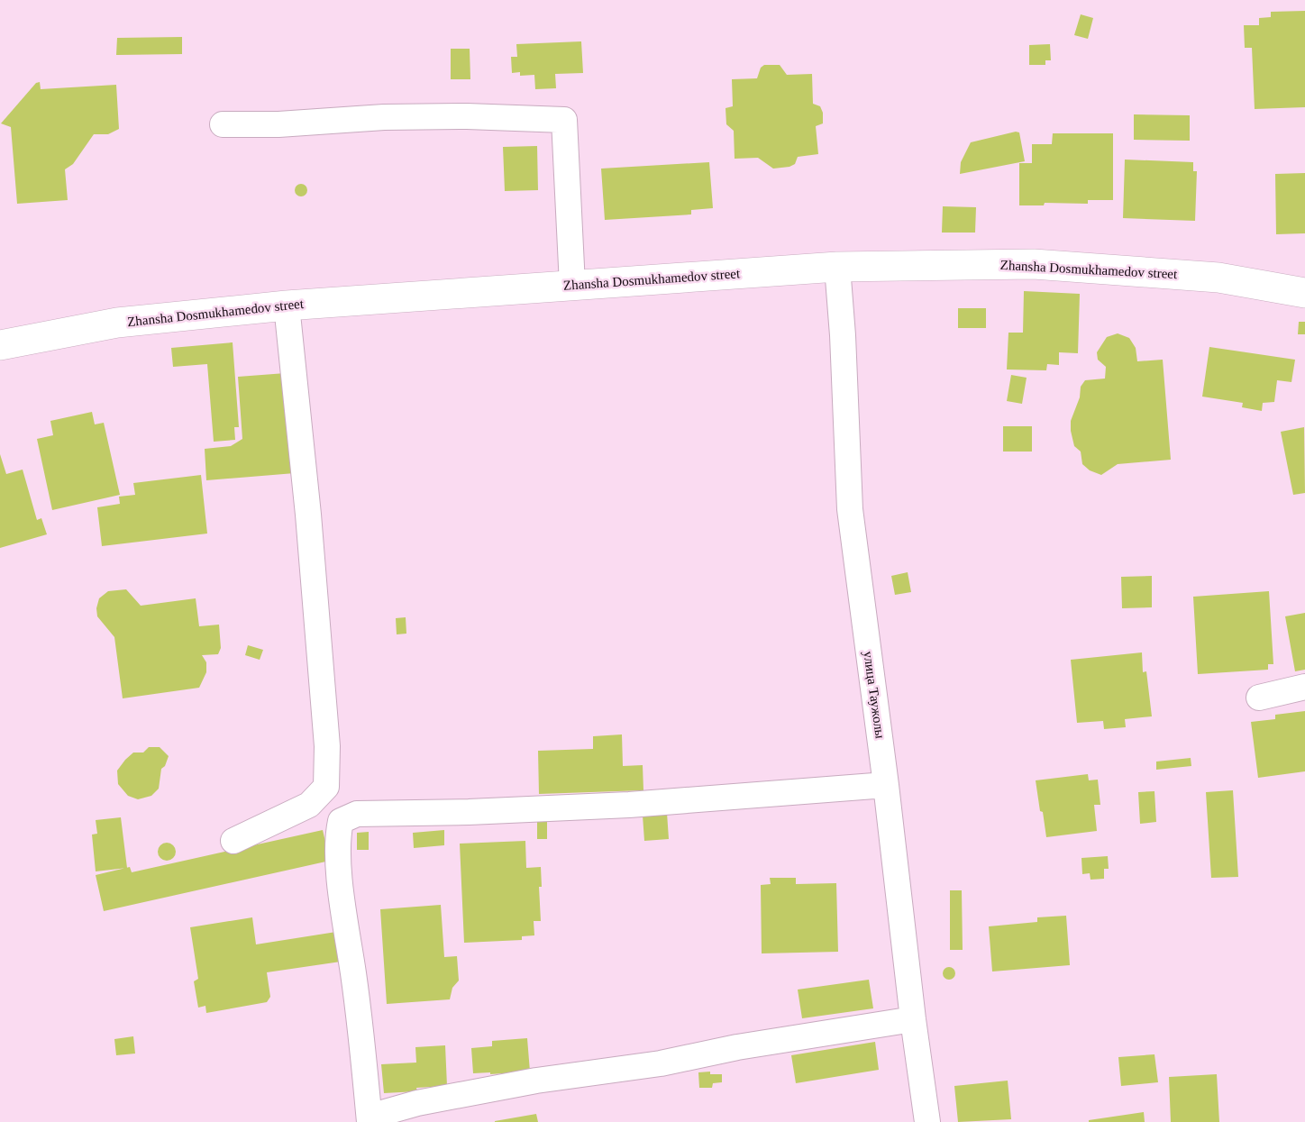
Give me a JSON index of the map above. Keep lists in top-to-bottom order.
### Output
{
  "streets": {
    "street": ["Zhansha Dosmukhamedov street", "улица Таужолы"]
  },
  "crossings": [
    ["Zhansha Dosmukhamedov street", "улица Таужолы"]
  ]
}
